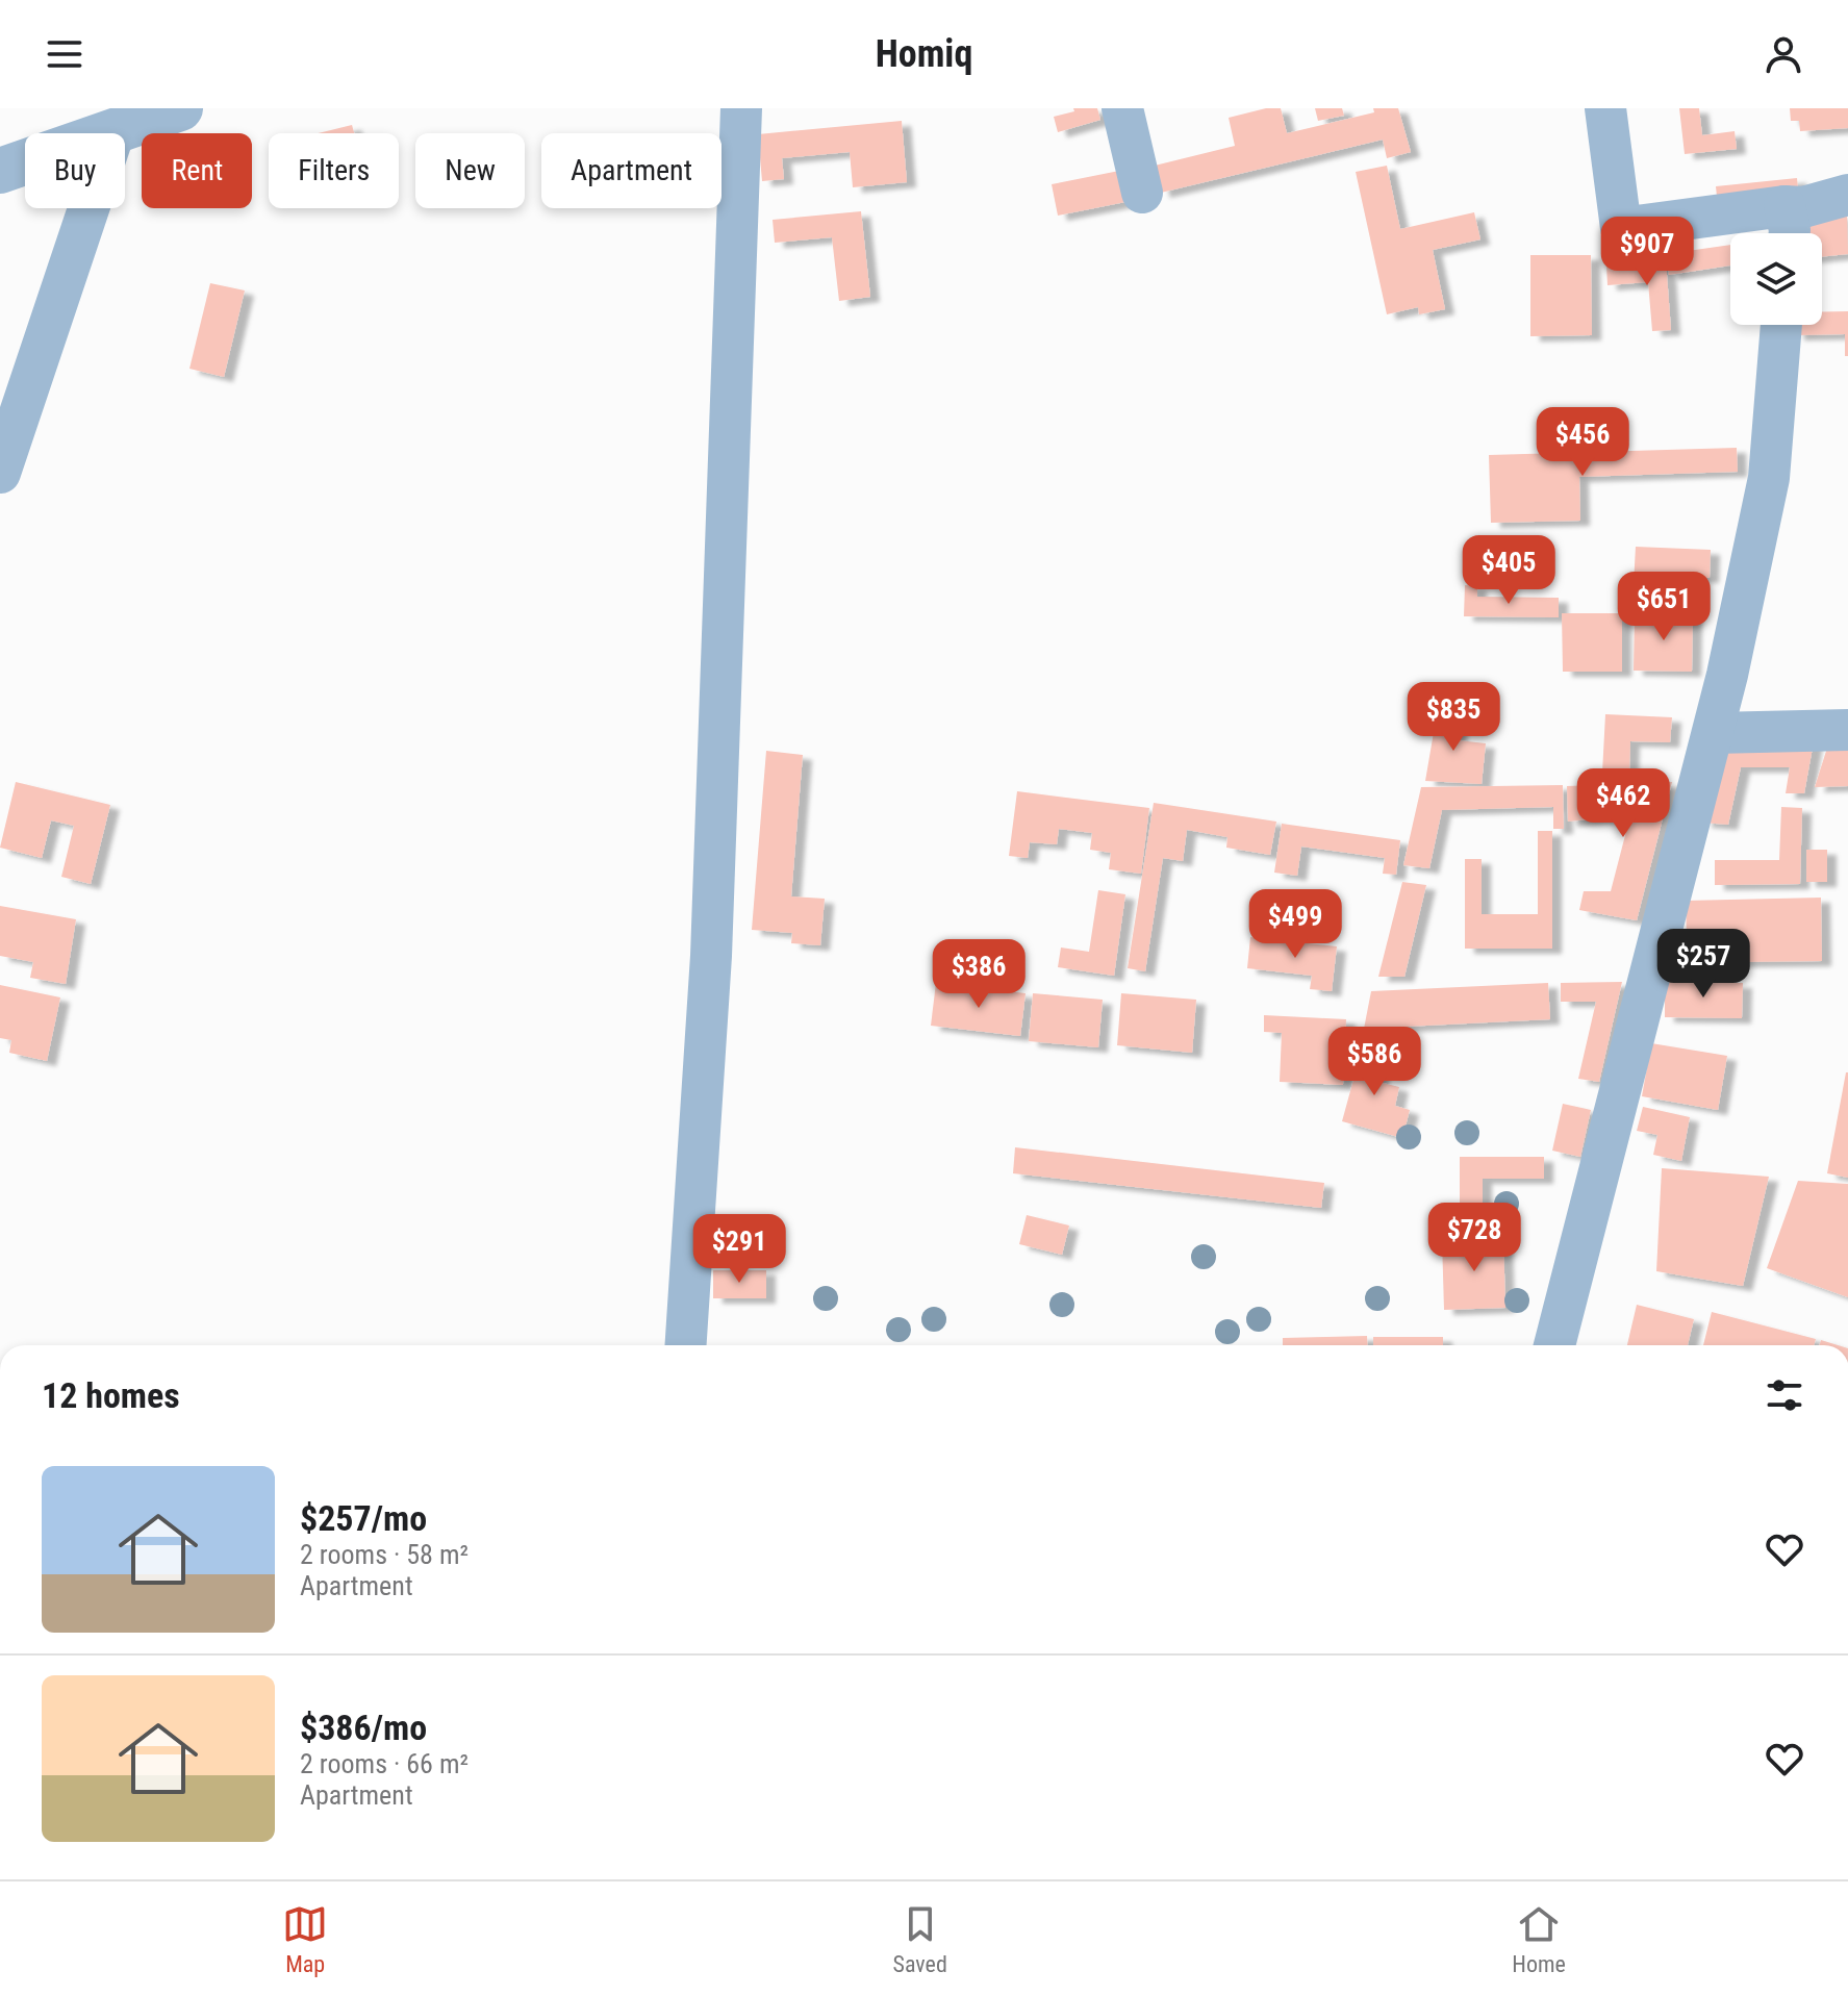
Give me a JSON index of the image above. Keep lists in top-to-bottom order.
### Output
{
  "page": {
    "header": "Homiq",
    "chip": [
      "Buy",
      "Rent",
      "Filters",
      "New",
      "Apartment"
    ],
    "price": [
      "$907",
      "$456",
      "$405",
      "$651",
      "$835",
      "$462",
      "$499",
      "$257",
      "$386",
      "$586",
      "$728",
      "$291"
    ],
    "heading": "12 homes",
    "list": [
      {
        "name": "$257/mo",
        "note": "2 rooms · 58 m² · Apartment"
      },
      {
        "name": "$386/mo",
        "note": "2 rooms · 66 m² · Apartment"
      }
    ],
    "tabs": ["Map", "Saved", "Home"]
  }
}
